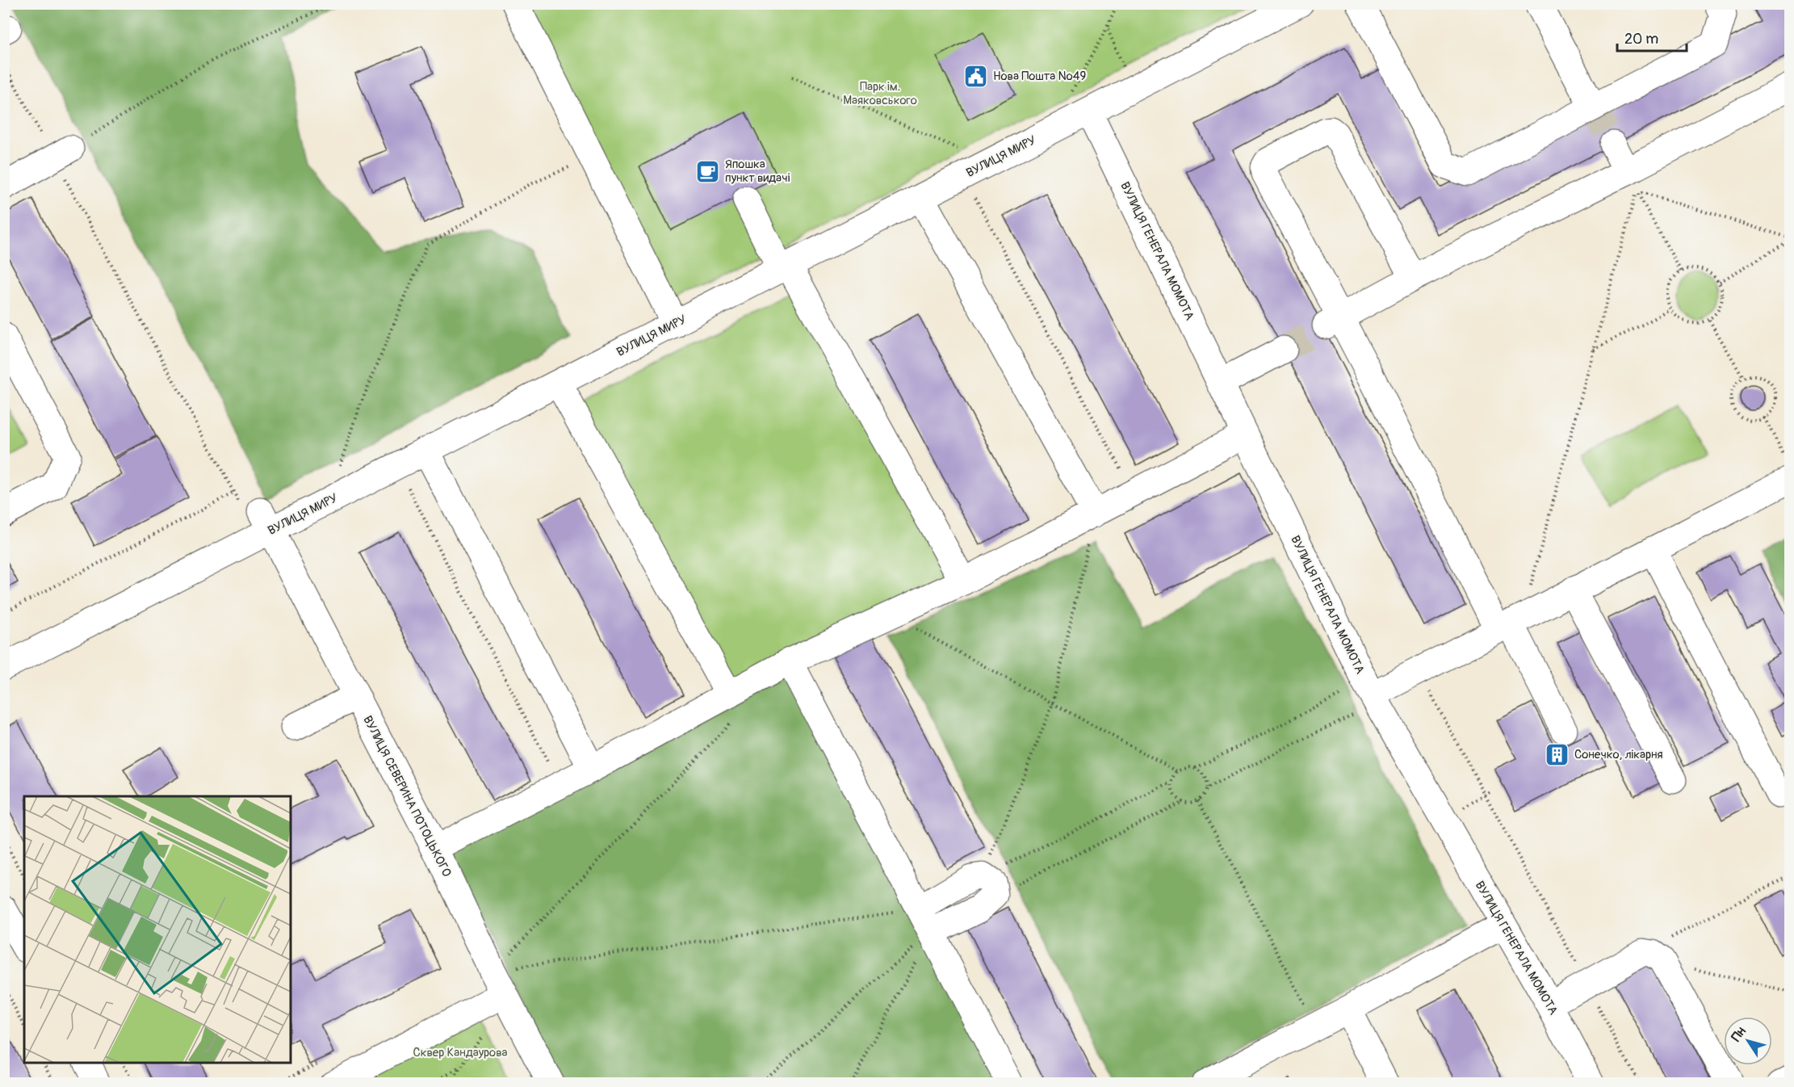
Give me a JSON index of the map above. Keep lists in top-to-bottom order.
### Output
{
  "streets": {
    "street": ["ВУЛИЦЯ МИРУ", "ВУЛИЦЯ ГЕНЕРАЛА МОМОТА", "ВУЛИЦЯ СЕВЕРИНА ПОТОЦЬКОГО"]
  },
  "crossings": [
    ["ВУЛИЦЯ МИРУ", "ВУЛИЦЯ ГЕНЕРАЛА МОМОТА"],
    ["ВУЛИЦЯ МИРУ", "ВУЛИЦЯ СЕВЕРИНА ПОТОЦЬКОГО"]
  ],
  "parks": ["Парк ім. Маяковського", "Сквер Кандаурова"],
  "places": {
    "public building": ["Нова Пошта №49"],
    "cafe": ["Япошка пункт видачі"],
    "building": ["Сонечко, лікарня"]
  },
  "scale_bar": "20 m",
  "north": "top left"
}
